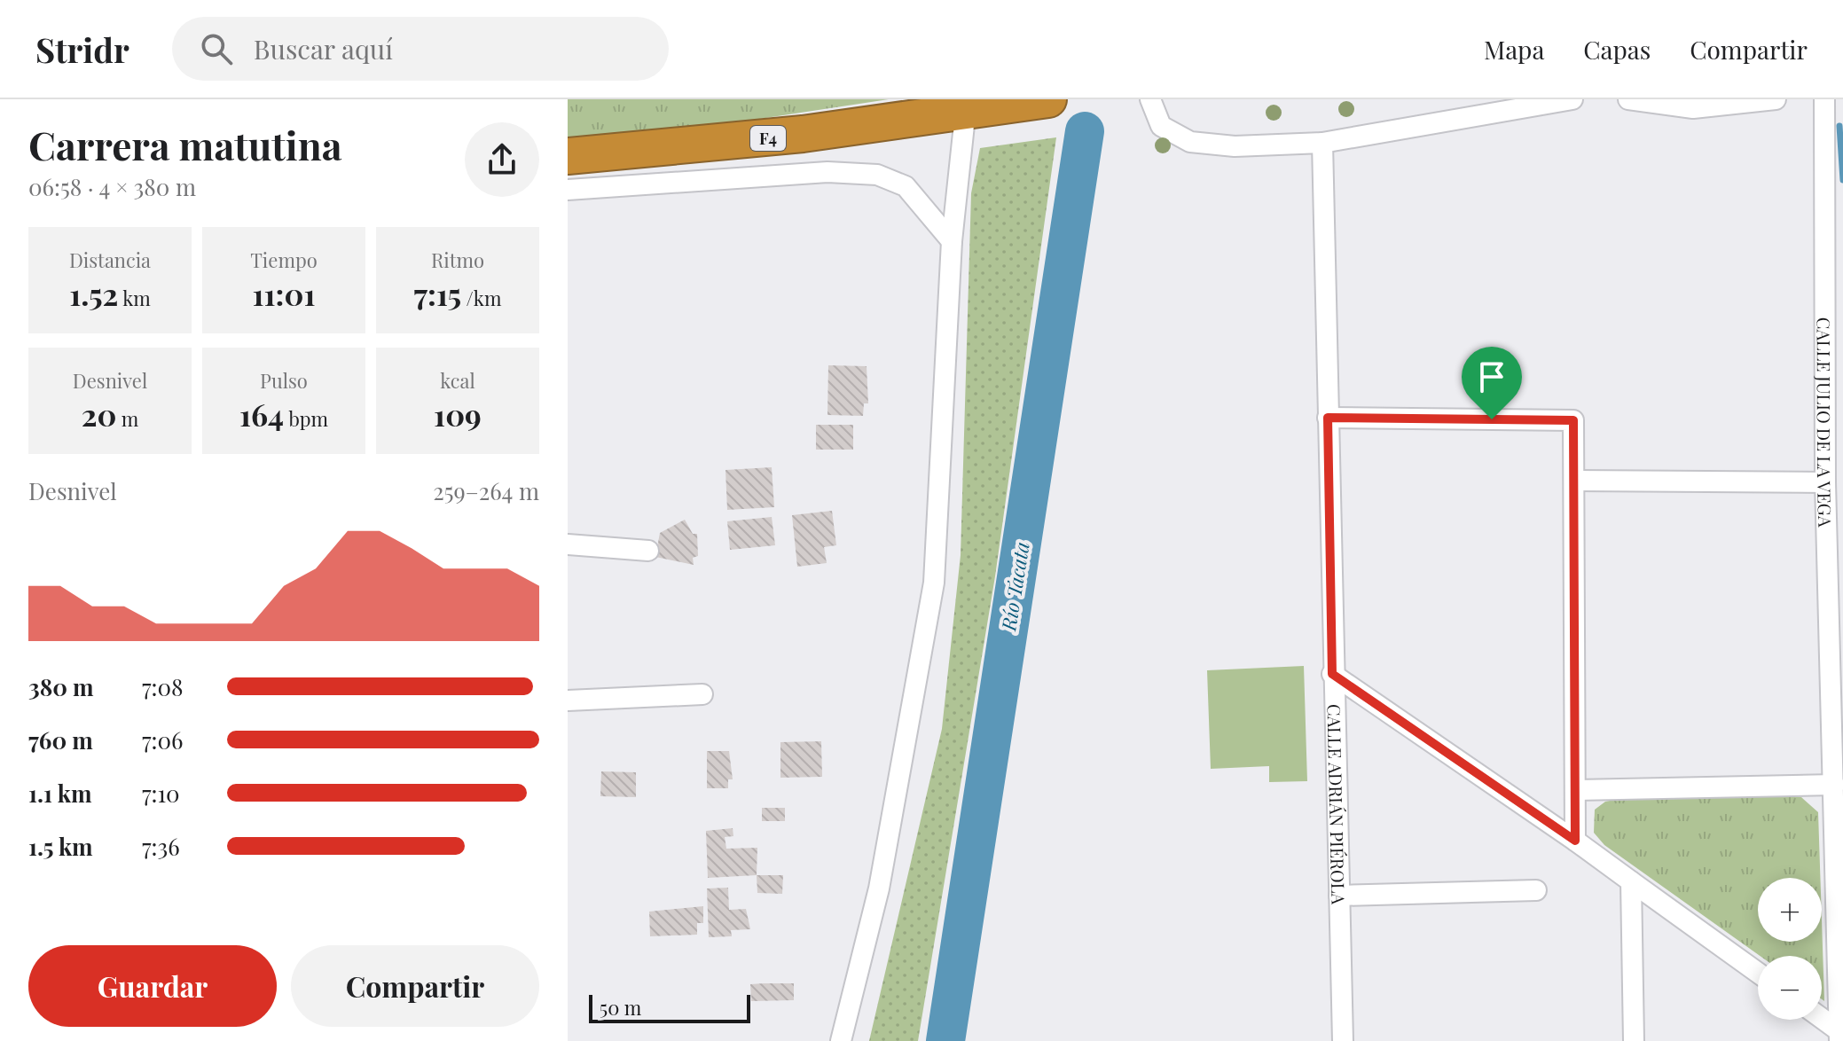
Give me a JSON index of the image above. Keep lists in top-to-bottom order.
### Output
{
  "streets": {
    "highway": ["F4"],
    "street": ["CALLE JULIO DE LA VEGA", "CALLE ADRIÁN PIÉROLA"]
  },
  "water": ["Río Tacata"],
  "scale_bar": "50 m",
  "page": {
    "header": "Stridr",
    "search": "Buscar aquí",
    "nav": ["Mapa", "Capas", "Compartir"],
    "heading": ["Carrera matutina", "06:58 · 4 × 380 m"],
    "stats": [
      ["Distancia", "1.52 km"],
      ["Tiempo", "11:01"],
      ["Ritmo", "7:15 /km"],
      ["Desnivel", "20 m"],
      ["Pulso", "164 bpm"],
      ["kcal", "109"]
    ],
    "chart": ["Desnivel", "259–264 m"],
    "list": [
      {
        "name": "380 m",
        "note": "7:08"
      },
      {
        "name": "760 m",
        "note": "7:06"
      },
      {
        "name": "1.1 km",
        "note": "7:10"
      },
      {
        "name": "1.5 km",
        "note": "7:36"
      }
    ],
    "map_buttons": ["+", "−"],
    "buttons": ["Guardar", "Compartir"],
    "scale": "50 m"
  }
}
